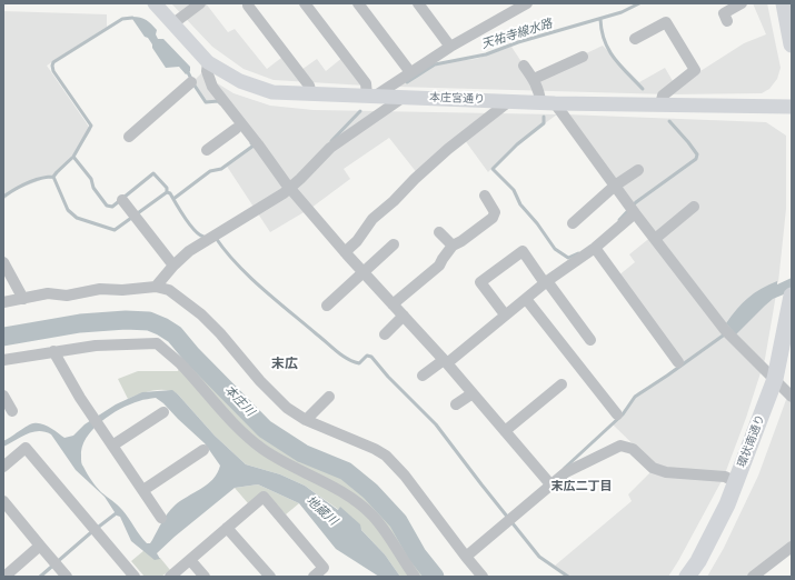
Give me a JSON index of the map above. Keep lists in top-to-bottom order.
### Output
{
  "streets": {
    "highway": ["環状南通り"],
    "main road": ["本庄宮通り"]
  },
  "districts": ["末広", "末広二丁目"],
  "water": ["天祐寺線水路", "本庄川", "地蔵川"]
}
